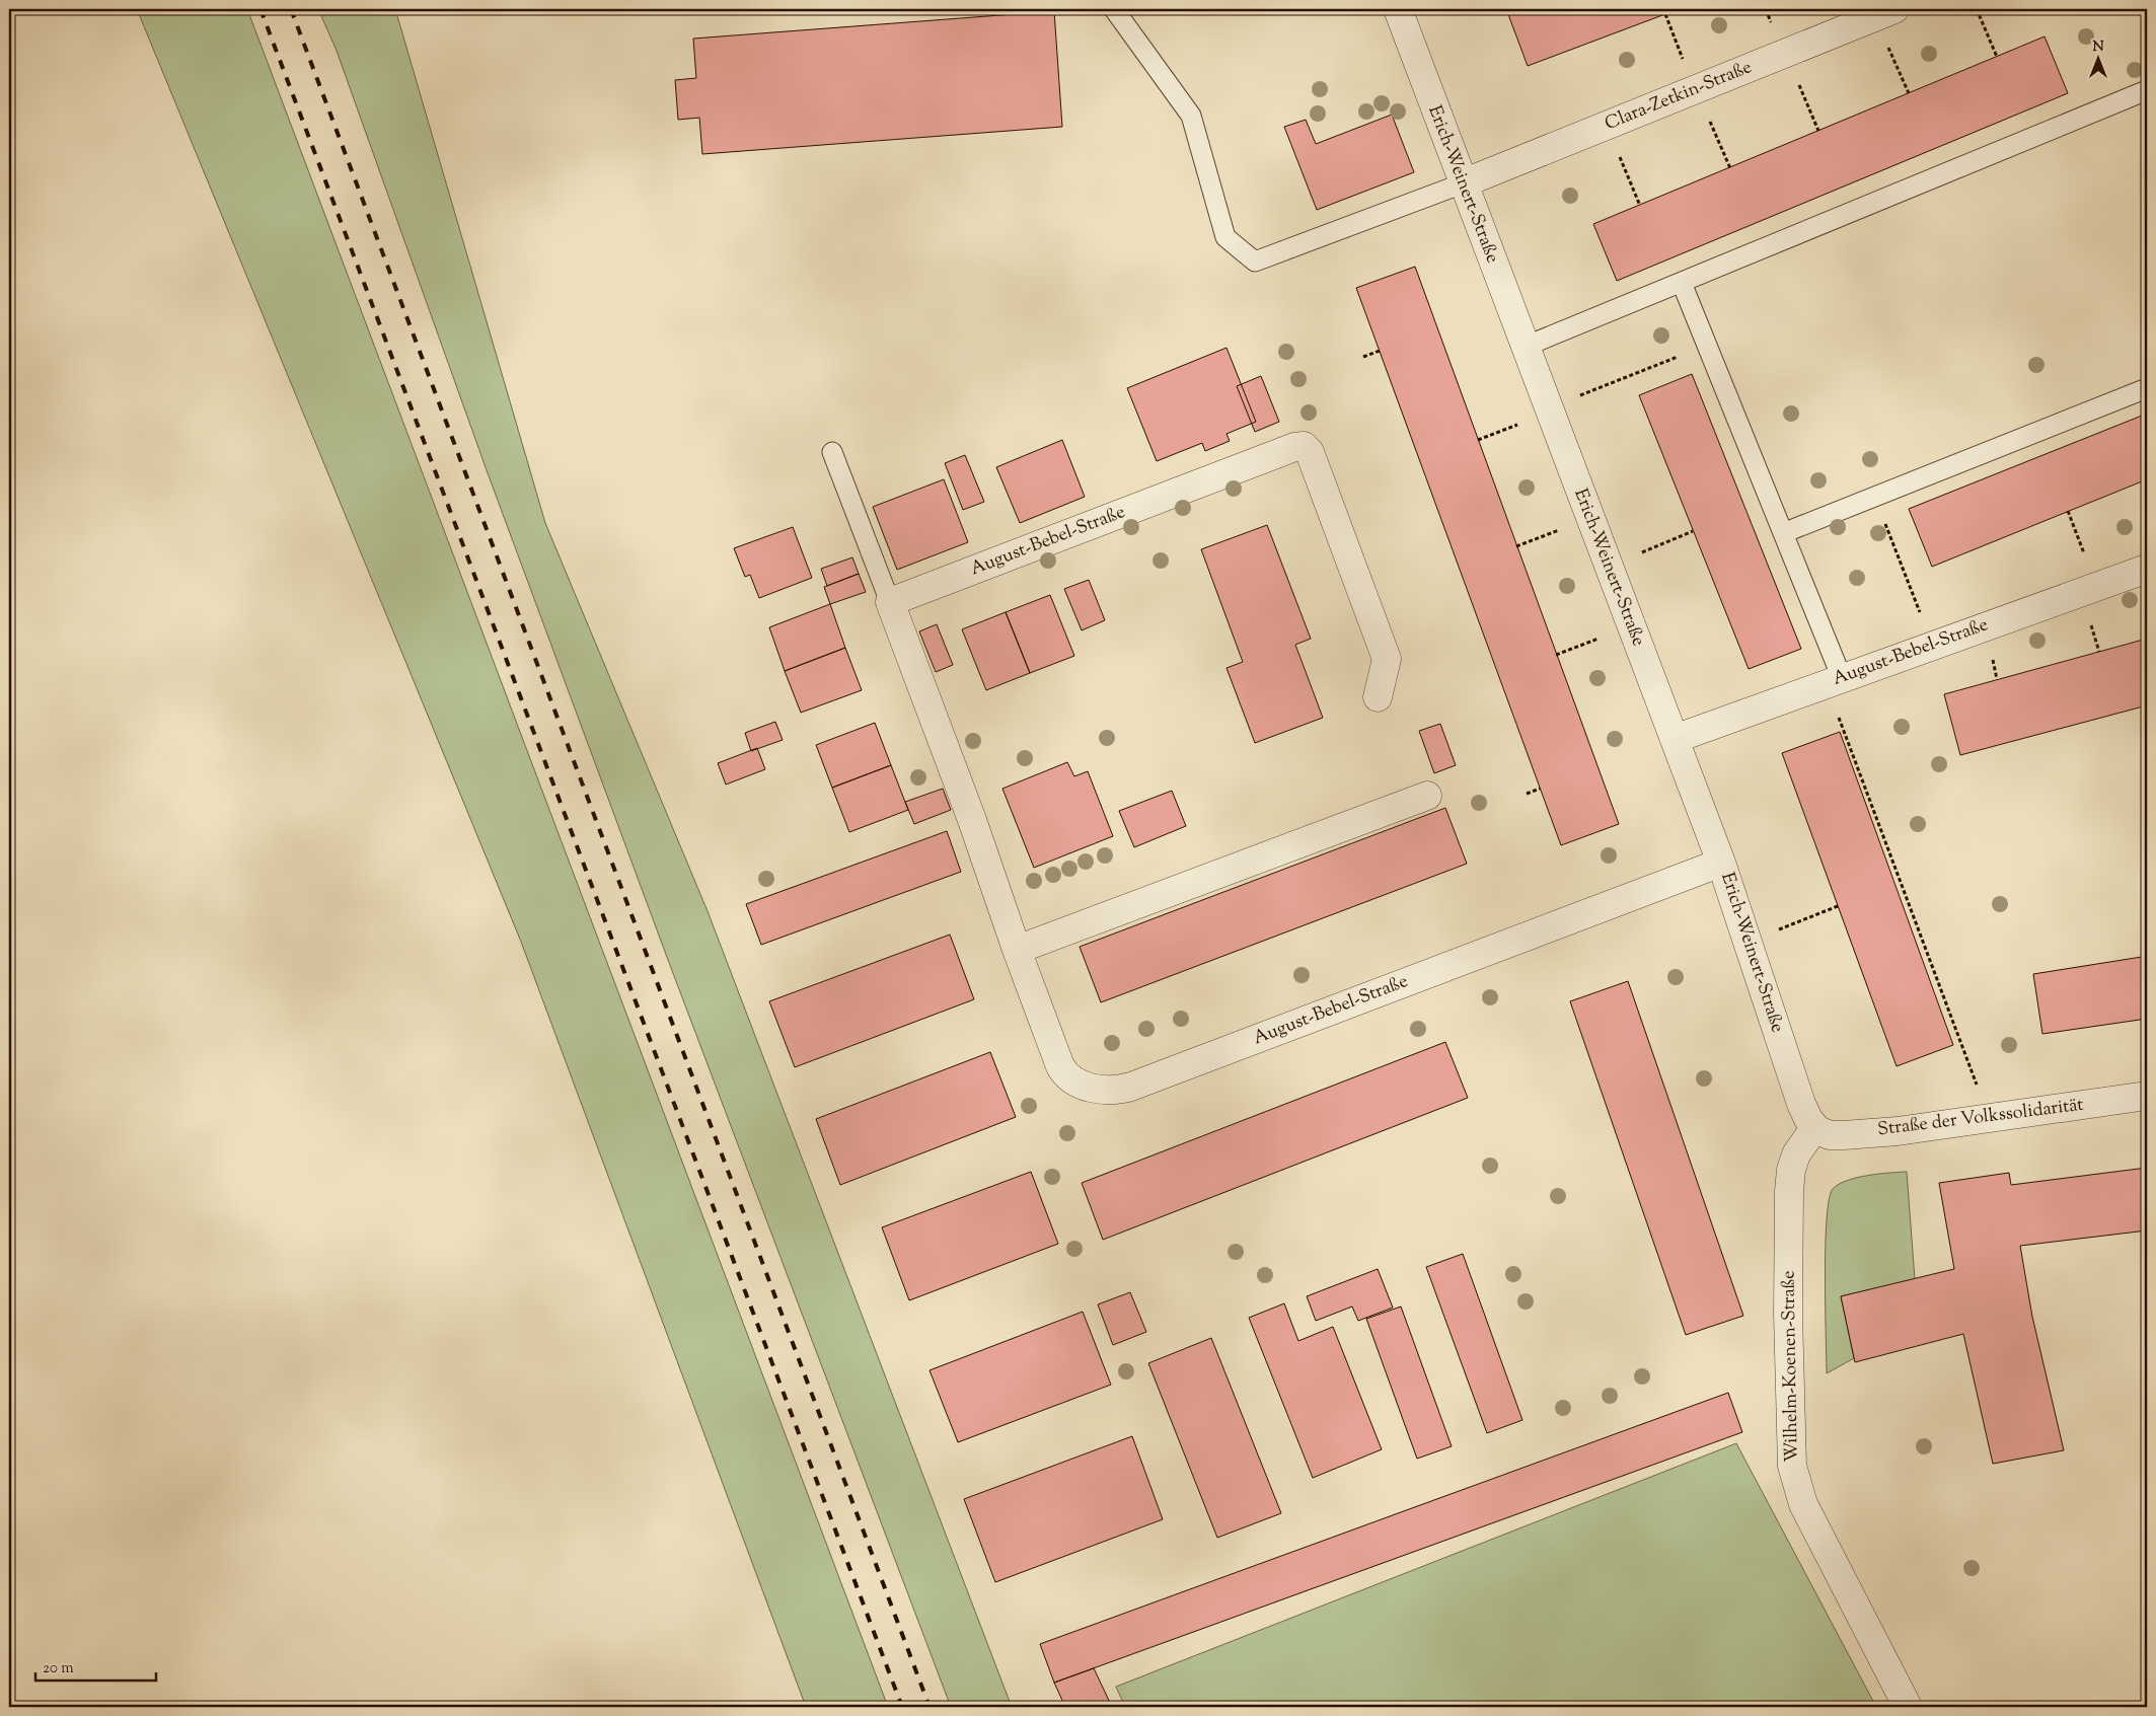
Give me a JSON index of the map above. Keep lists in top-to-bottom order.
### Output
{
  "streets": {
    "street": [
      "Clara-Zetkin-Straße",
      "Erich-Weinert-Straße",
      "August-Bebel-Straße",
      "Straße der Volkssolidarität",
      "Wilhelm-Koenen-Straße"
    ]
  },
  "crossings": [
    ["Clara-Zetkin-Straße", "Erich-Weinert-Straße"],
    ["Erich-Weinert-Straße", "August-Bebel-Straße"],
    ["Erich-Weinert-Straße", "Straße der Volkssolidarität"],
    ["Erich-Weinert-Straße", "Wilhelm-Koenen-Straße"],
    ["Straße der Volkssolidarität", "Wilhelm-Koenen-Straße"]
  ],
  "scale_bar": "20 m",
  "north": "top"
}
